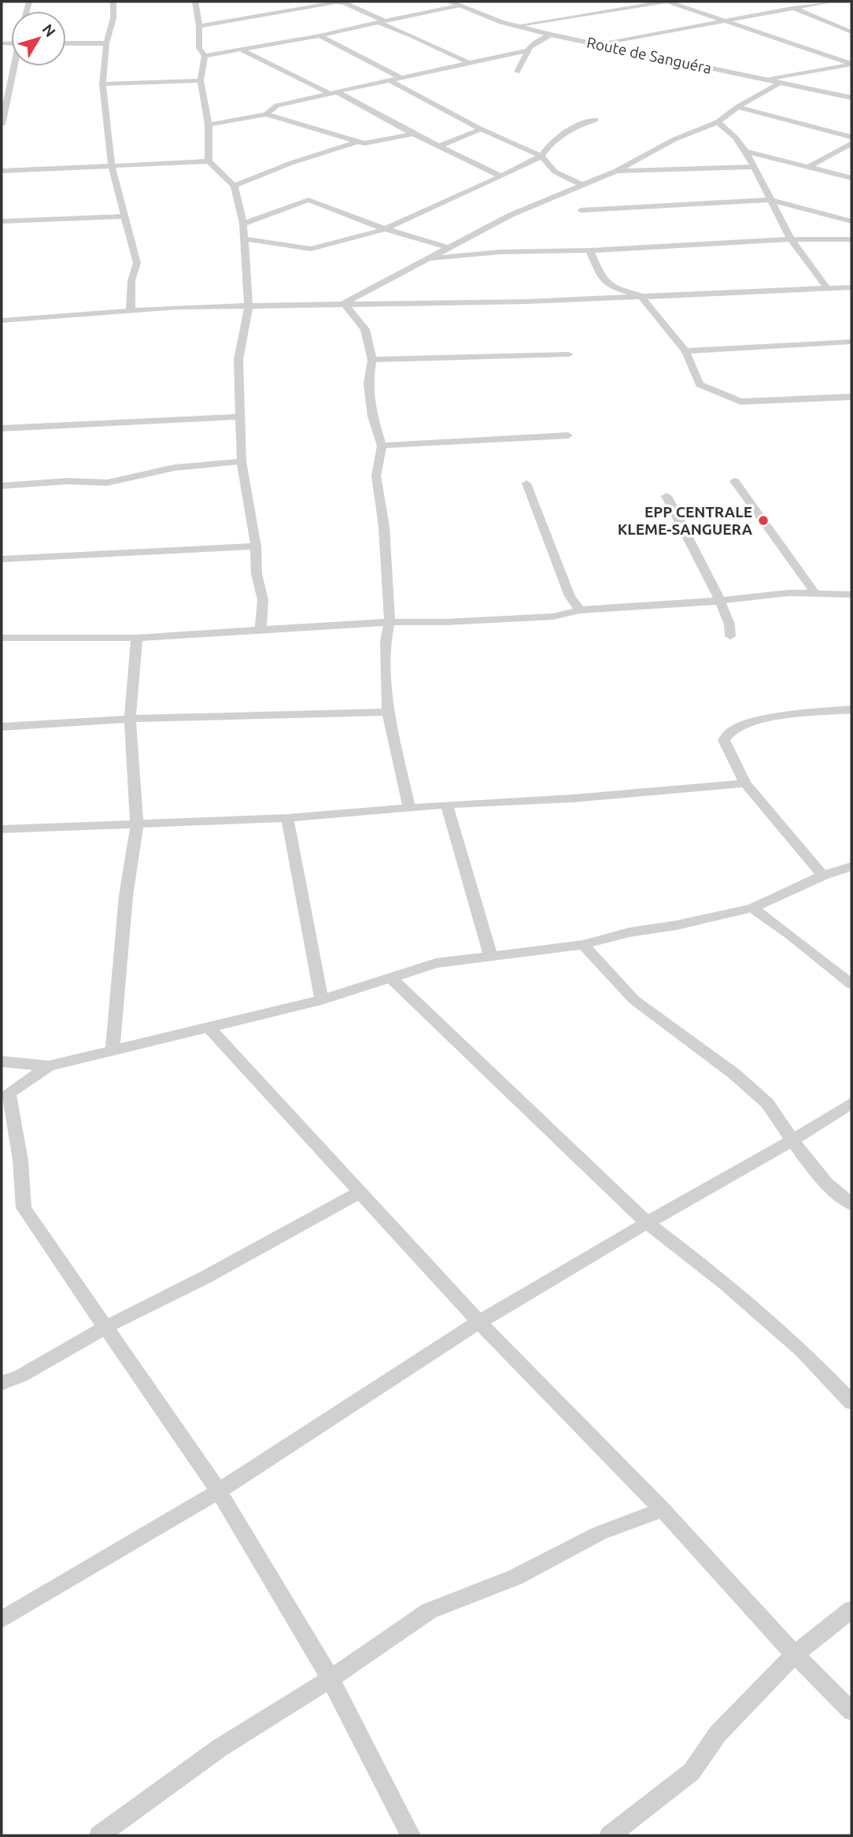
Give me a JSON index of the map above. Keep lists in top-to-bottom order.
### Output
{
  "streets": {
    "street": ["Route de Sanguéra"]
  },
  "places": ["EPP CENTRALE KLEME-SANGUERA"],
  "north": "top right"
}
